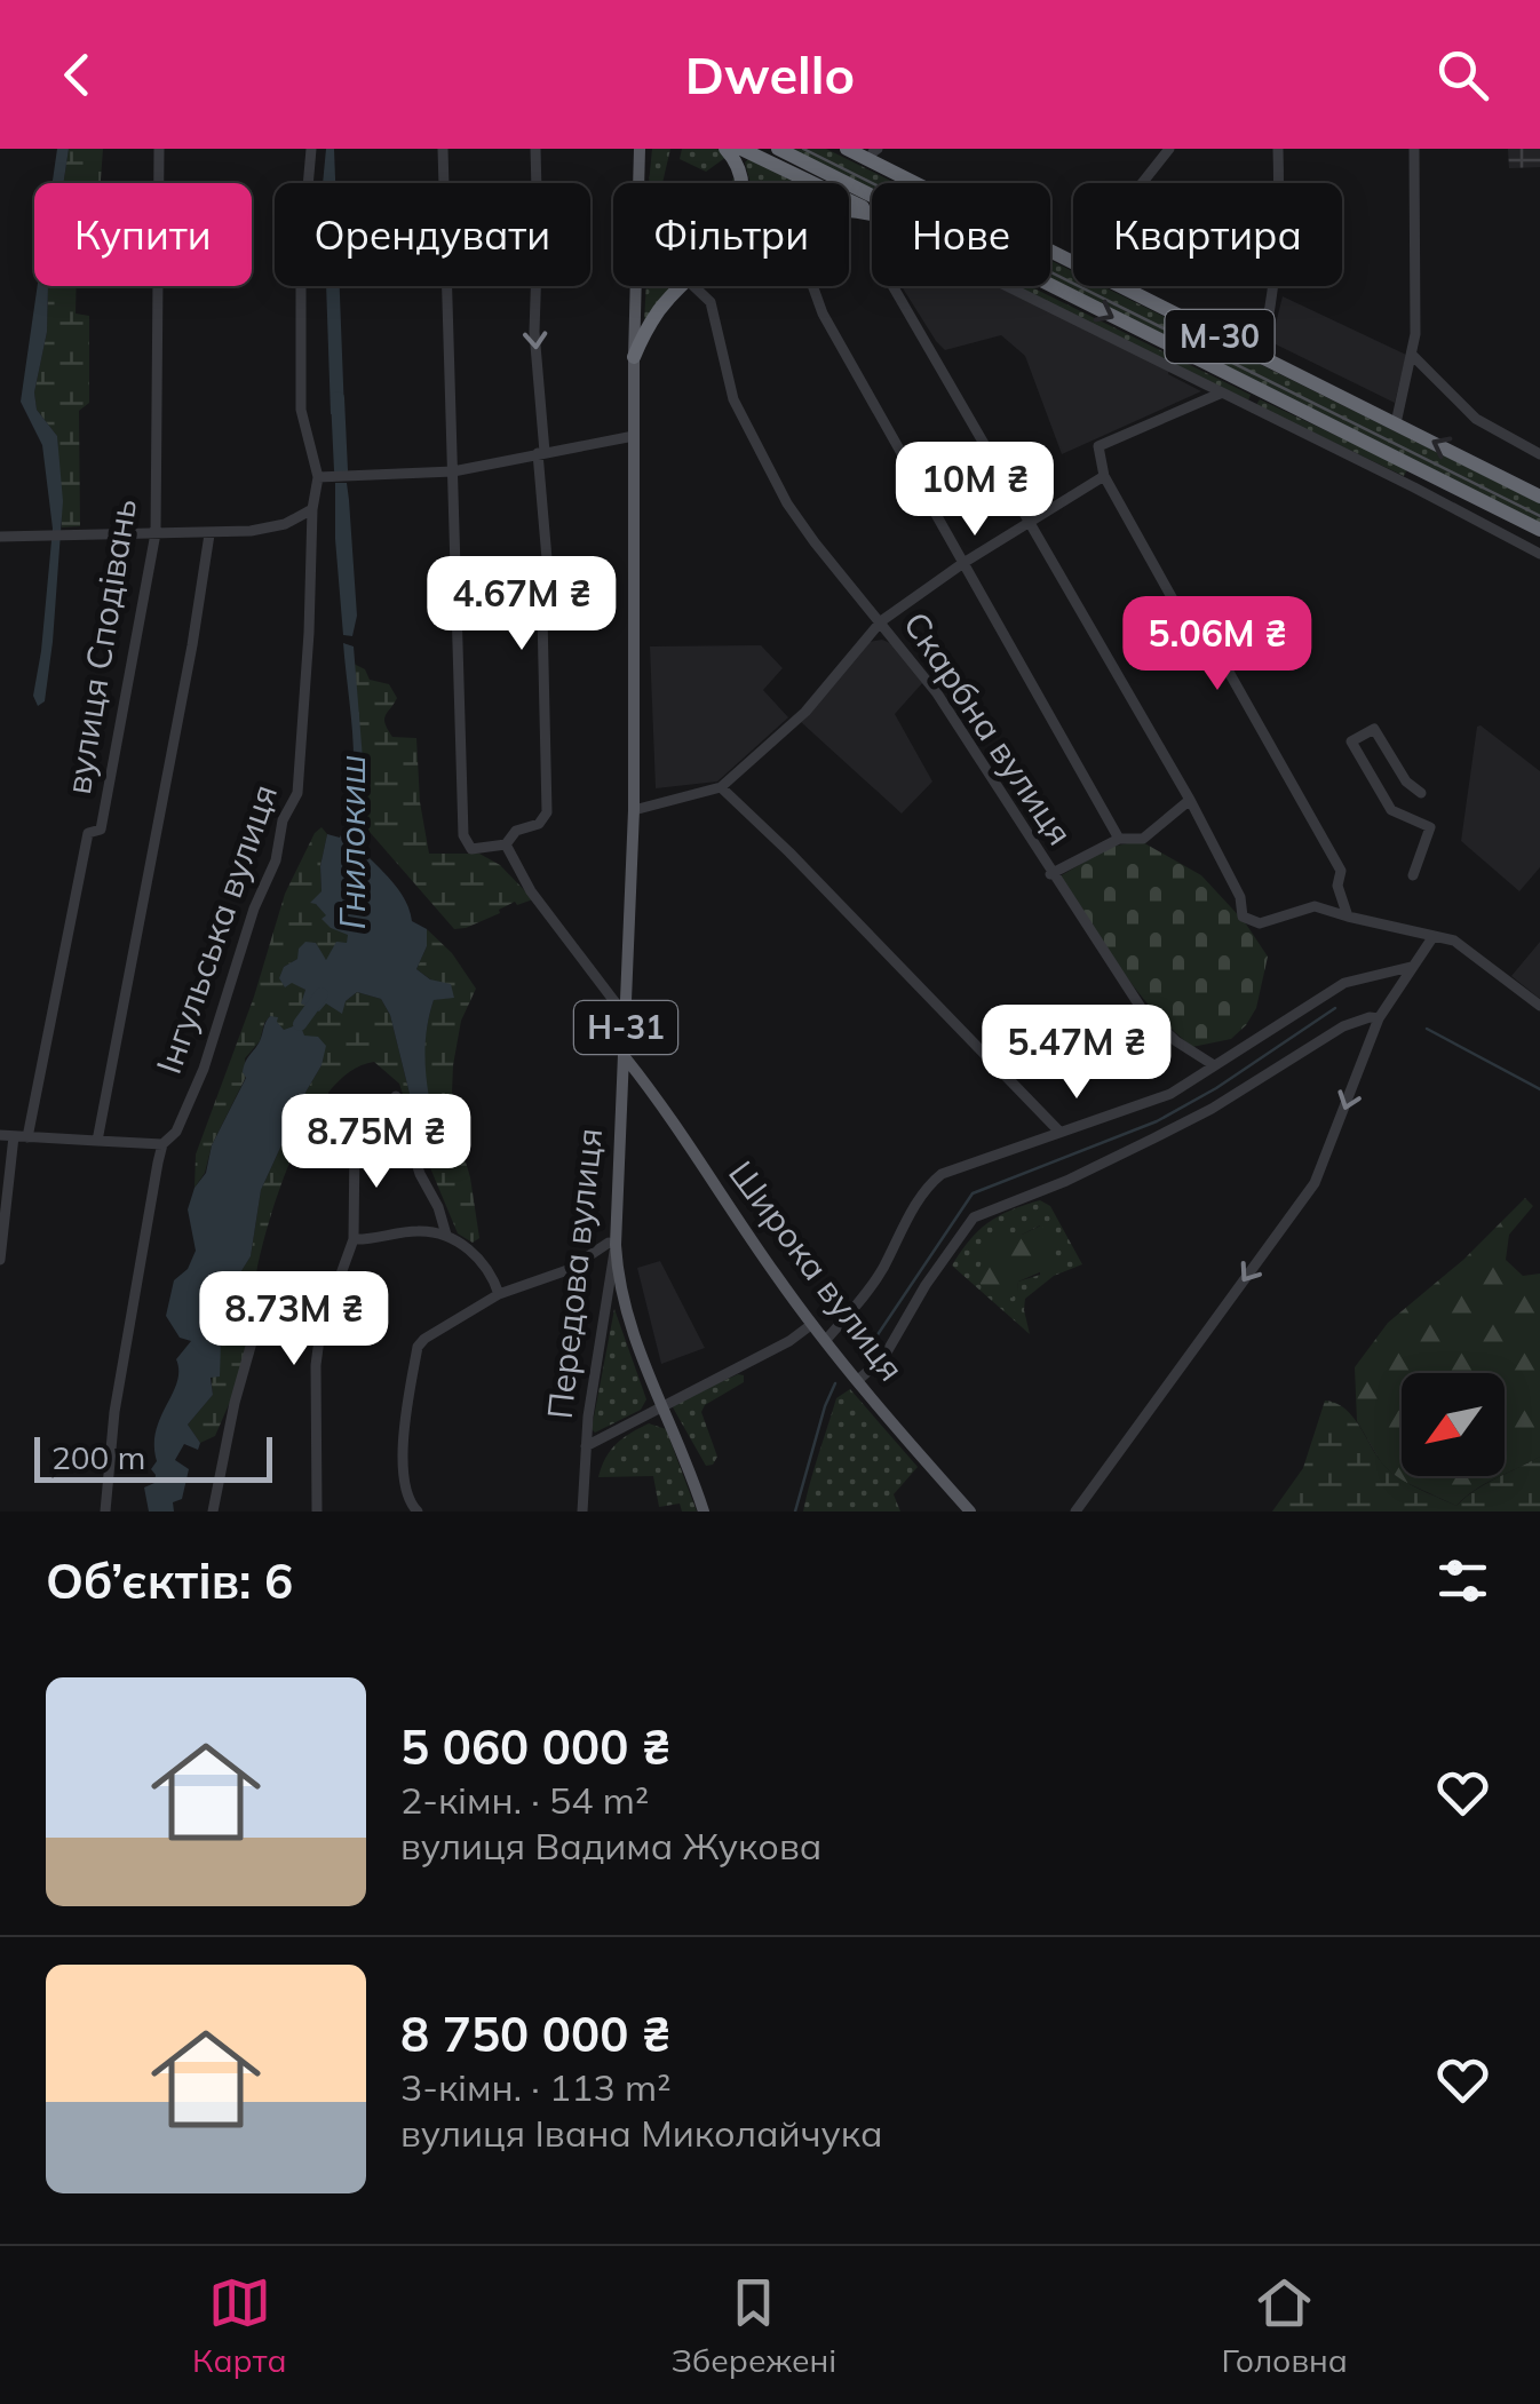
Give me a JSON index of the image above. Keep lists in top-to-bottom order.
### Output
{
  "streets": {
    "highway": ["М-30"],
    "main road": ["Н-31", "Широка вулиця", "Передова вулиця"],
    "street": ["вулиця Сподівань", "Скарбна вулиця", "Інгульська вулиця"]
  },
  "crossings": [
    ["Н-31", "Передова вулиця"],
    ["Широка вулиця", "Передова вулиця"]
  ],
  "water": ["Гнилокиш"],
  "scale_bar": "200 m",
  "north": "bottom left",
  "page": {
    "header": "Dwello",
    "chip": [
      "Купити",
      "Орендувати",
      "Фільтри",
      "Нове",
      "Квартира"
    ],
    "price": [
      "10M ₴",
      "4.67M ₴",
      "5.06M ₴",
      "5.47M ₴",
      "8.75M ₴",
      "8.73M ₴"
    ],
    "scale": "200 m",
    "heading": "Об’єктів: 6",
    "list": [
      {
        "name": "5 060 000 ₴",
        "note": "2-кімн. · 54 m² · вулиця Вадима Жукова"
      },
      {
        "name": "8 750 000 ₴",
        "note": "3-кімн. · 113 m² · вулиця Івана Миколайчука"
      }
    ],
    "tabs": ["Карта", "Збережені", "Головна"]
  }
}
